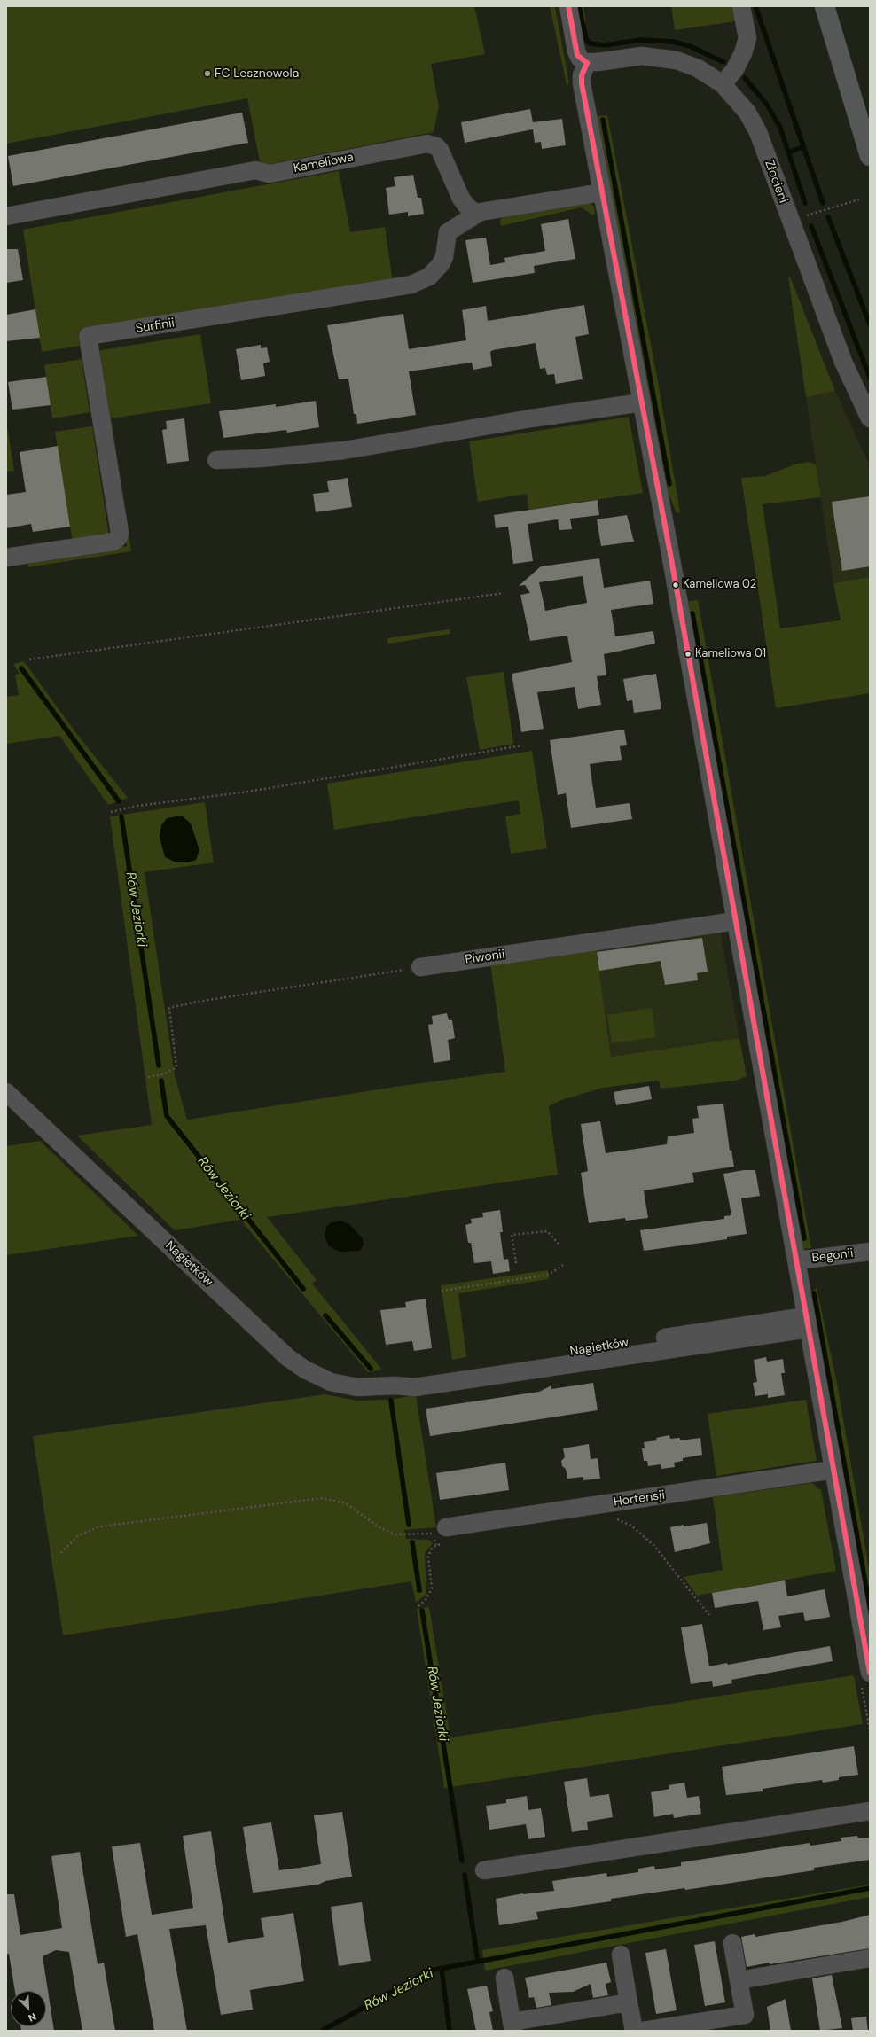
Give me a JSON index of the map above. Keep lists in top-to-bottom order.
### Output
{
  "streets": {
    "street": [
      "Kameliowa",
      "Złocieni",
      "Surfinii",
      "Piwonii",
      "Begonii",
      "Nagietków",
      "Hortensji"
    ]
  },
  "crossings": [
    ["Kameliowa", "Surfinii"]
  ],
  "water": ["Rów Jeziorki"],
  "places": ["FC Lesznowola", "Kameliowa 02", "Kameliowa 01"],
  "north": "bottom right"
}
